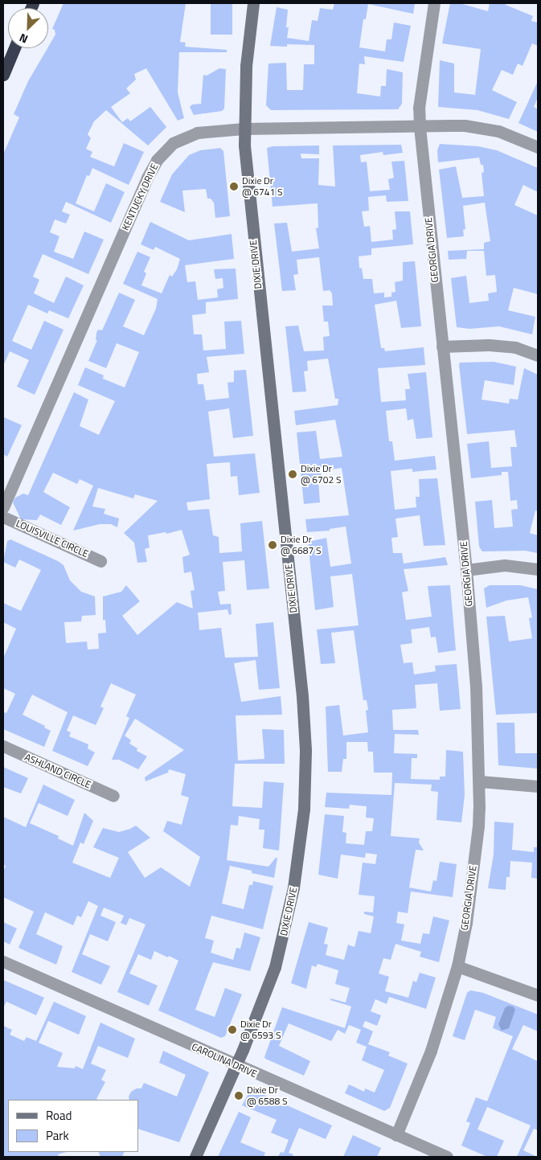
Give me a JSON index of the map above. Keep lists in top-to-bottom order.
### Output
{
  "streets": {
    "street": [
      "KENTUCKY DRIVE",
      "GEORGIA DRIVE",
      "DIXIE DRIVE",
      "LOUISVILLE CIRCLE",
      "ASHLAND CIRCLE",
      "CAROLINA DRIVE"
    ]
  },
  "crossings": [
    ["KENTUCKY DRIVE", "GEORGIA DRIVE"],
    ["KENTUCKY DRIVE", "DIXIE DRIVE"],
    ["GEORGIA DRIVE", "CAROLINA DRIVE"],
    ["DIXIE DRIVE", "CAROLINA DRIVE"]
  ],
  "places": [
    "Dixie Dr @ 6741 S",
    "Dixie Dr @ 6702 S",
    "Dixie Dr @ 6687 S",
    "Dixie Dr @ 6593 S",
    "Dixie Dr @ 6588 S"
  ],
  "legend": ["Road", "Park"],
  "north": "bottom left"
}
